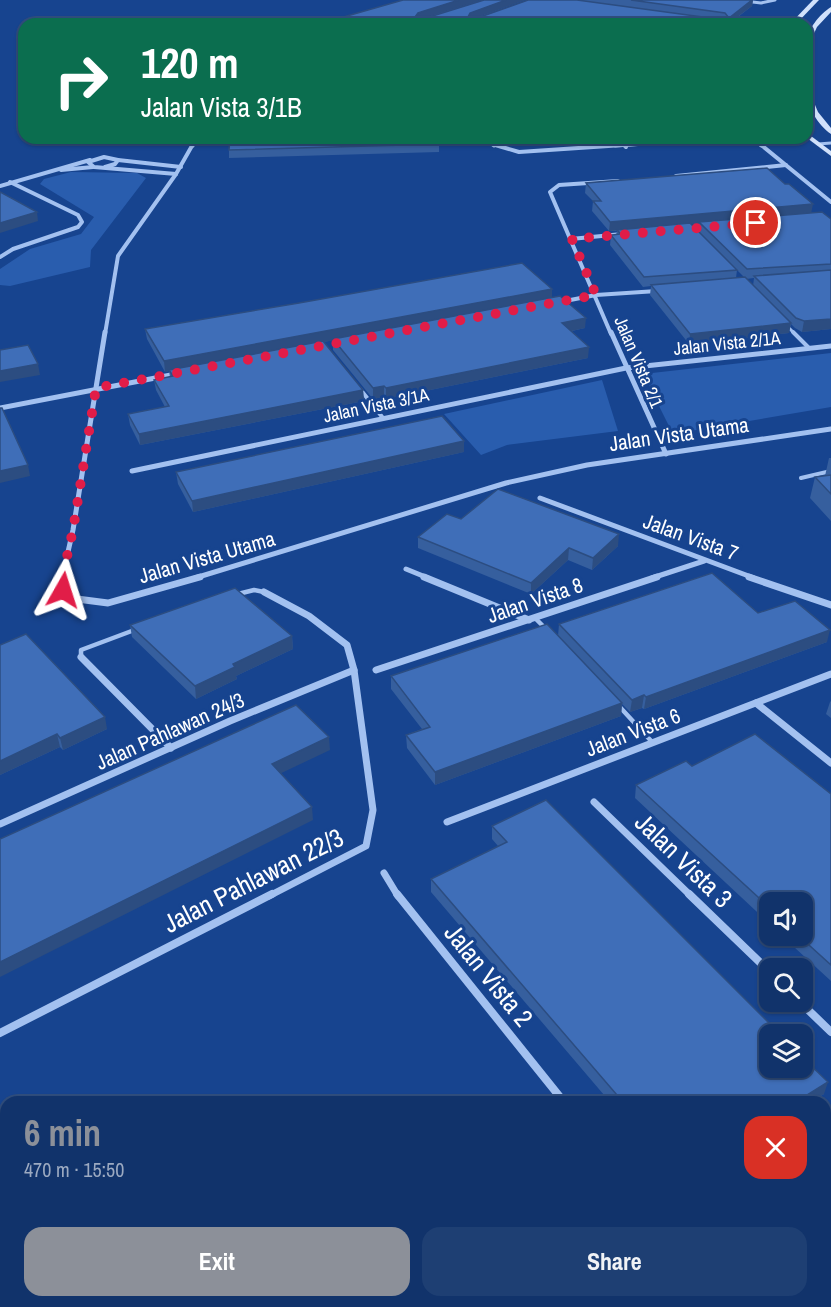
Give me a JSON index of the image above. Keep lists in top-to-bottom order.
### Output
{
  "streets": {
    "street": [
      "Jalan Vista 2/1A",
      "Jalan Vista 2/1",
      "Jalan Vista 3/1A",
      "Jalan Vista Utama",
      "Jalan Vista 7",
      "Jalan Vista 8",
      "Jalan Pahlawan 24/3",
      "Jalan Vista 6",
      "Jalan Vista 3",
      "Jalan Pahlawan 22/3",
      "Jalan Vista 2"
    ]
  },
  "crossings": [
    ["Jalan Vista 2/1A", "Jalan Vista 2/1"],
    ["Jalan Vista 2/1A", "Jalan Vista 3/1A"],
    ["Jalan Vista 2/1", "Jalan Vista 3/1A"],
    ["Jalan Vista 2/1", "Jalan Vista Utama"],
    ["Jalan Vista 7", "Jalan Vista 8"],
    ["Jalan Pahlawan 24/3", "Jalan Pahlawan 22/3"]
  ],
  "page": {
    "turn": ["120 m", "Jalan Vista 3/1B"],
    "heading": ["6 min", "470 m · 15:50"],
    "buttons": ["Exit", "Share"]
  }
}
